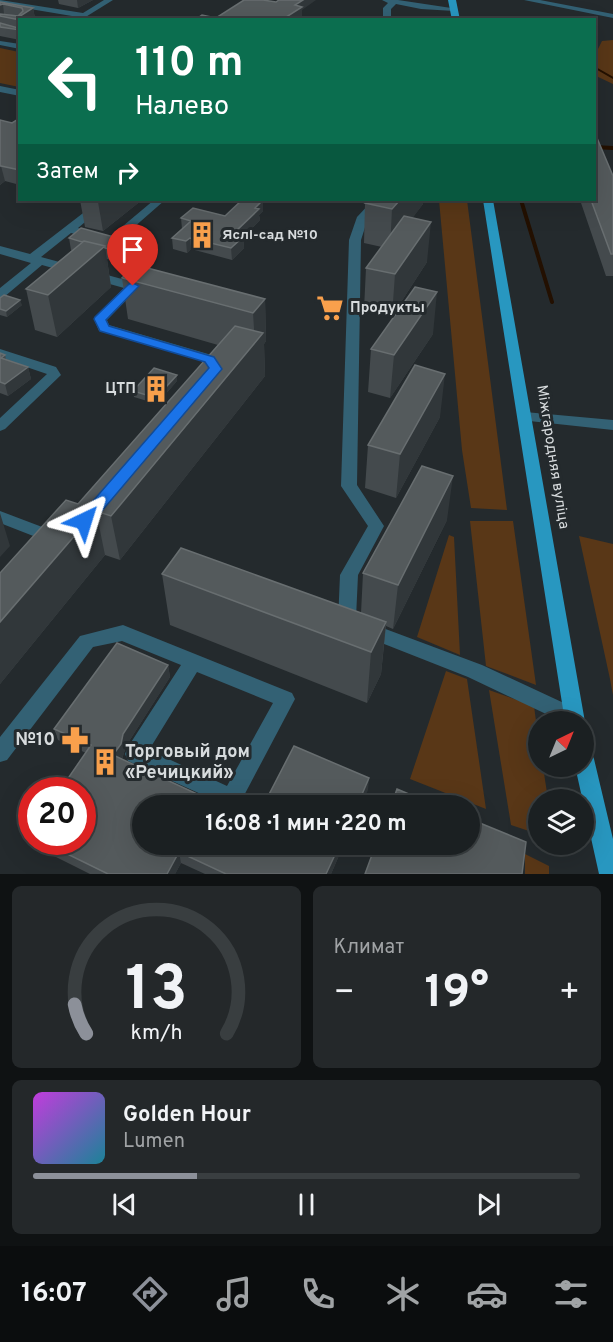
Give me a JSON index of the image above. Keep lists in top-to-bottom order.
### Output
{
  "streets": {
    "main road": ["Міжгародняя вуліца"]
  },
  "places": {
    "building": ["Яслі-сад №10", "ЦТП", "Торговый дом «Речицкий»"],
    "supermarket": ["Продукты"],
    "pharmacy": ["№10"]
  },
  "north": "top right",
  "page": {
    "turn": ["110 m", "Налево"],
    "then": "Затем",
    "limit": "20",
    "trip": "16:08 · 1 мин · 220 m",
    "tile": "Климат",
    "heat": ["−", "19°", "+"],
    "song": ["Golden Hour", "Lumen"],
    "tabs": "16:07",
    "gauge": ["13", "km/h"]
  }
}
